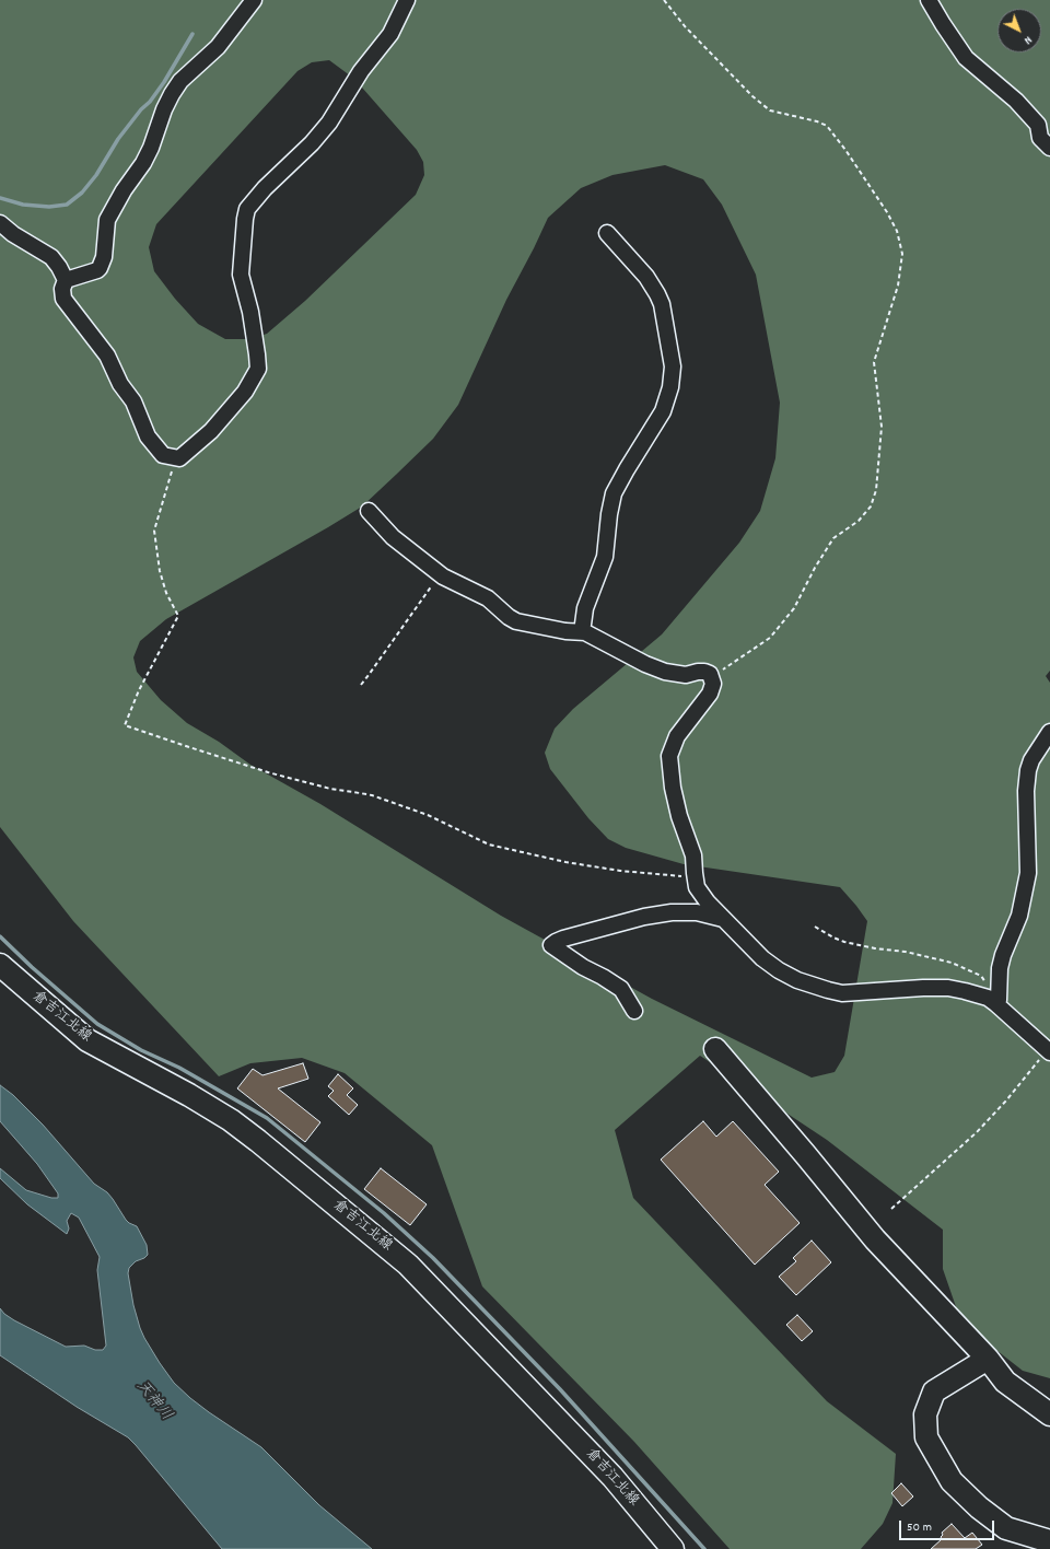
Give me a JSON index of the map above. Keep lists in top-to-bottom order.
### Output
{
  "streets": {
    "main road": ["倉吉江北線"]
  },
  "water": ["天神川"],
  "scale_bar": "50 m",
  "north": "bottom right"
}
